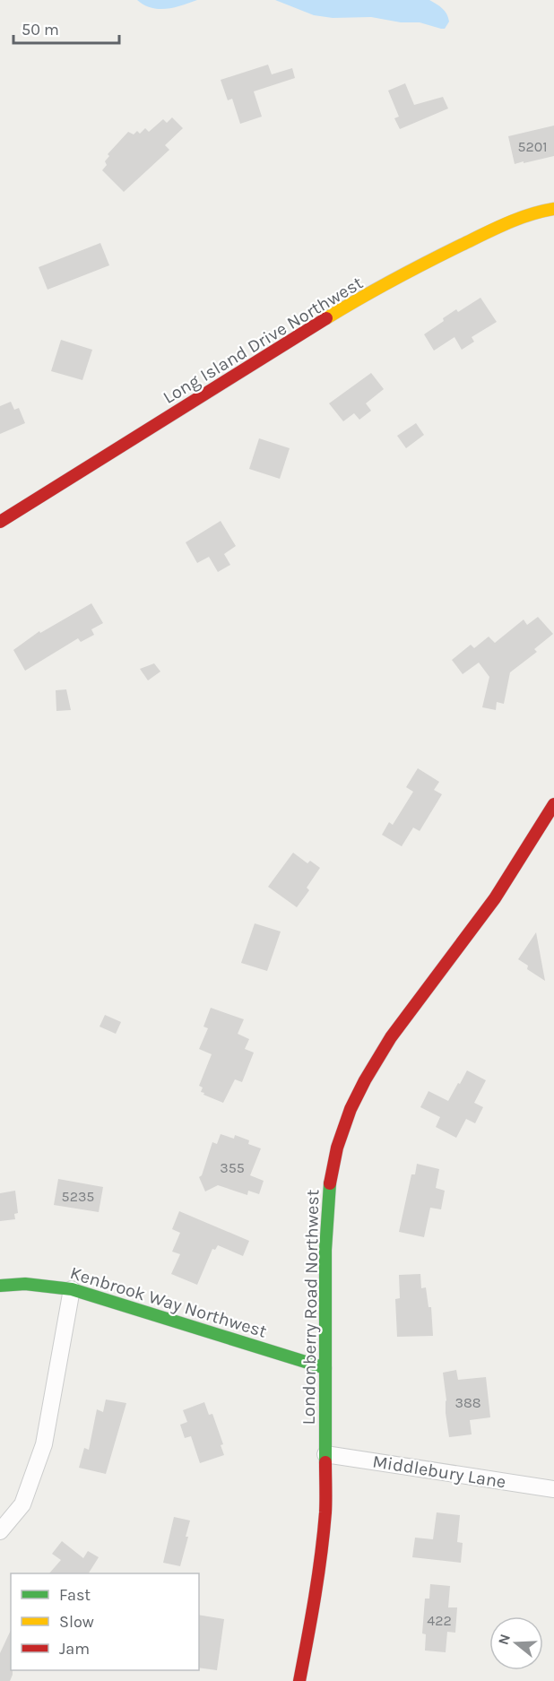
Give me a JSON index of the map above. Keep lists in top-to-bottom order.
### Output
{
  "streets": {
    "street": [
      "Long Island Drive Northwest",
      "Kenbrook Way Northwest",
      "Londonberry Road Northwest",
      "Middlebury Lane"
    ]
  },
  "crossings": [
    ["Kenbrook Way Northwest", "Londonberry Road Northwest"],
    ["Londonberry Road Northwest", "Middlebury Lane"]
  ],
  "house_numbers": [
    "5201",
    "355",
    "5235",
    "388",
    "422"
  ],
  "legend": ["Fast", "Slow", "Jam"],
  "scale_bar": "50 m",
  "north": "left"
}
